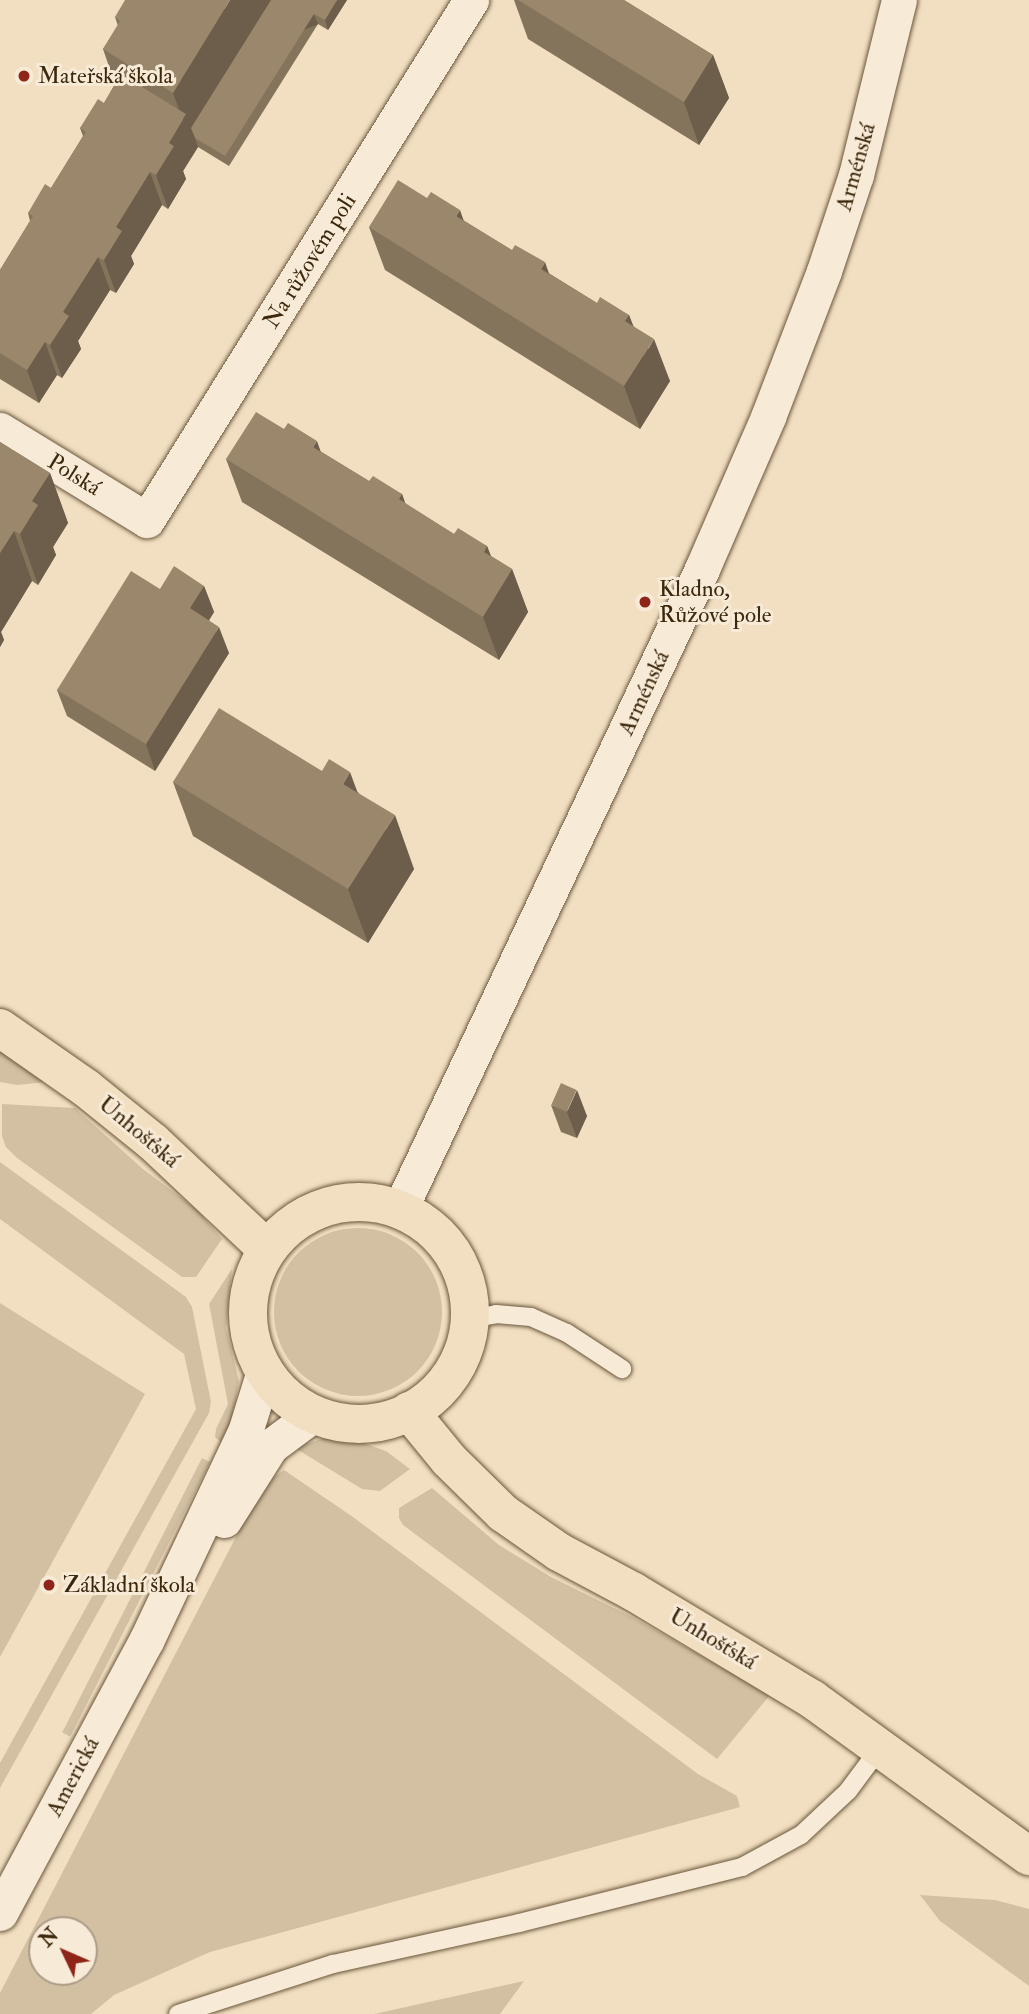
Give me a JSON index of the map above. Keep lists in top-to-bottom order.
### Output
{
  "streets": {
    "main road": ["Unhošťská"],
    "street": [
      "Arménská",
      "Na růžovém poli",
      "Polská",
      "Americká"
    ]
  },
  "crossings": [
    ["Arménská", "Unhošťská"],
    ["Arménská", "Americká"],
    ["Na růžovém poli", "Polská"],
    ["Unhošťská", "Americká"]
  ],
  "places": ["Mateřská škola", "Kladno, Růžové pole", "Základní škola"],
  "north": "top left"
}
